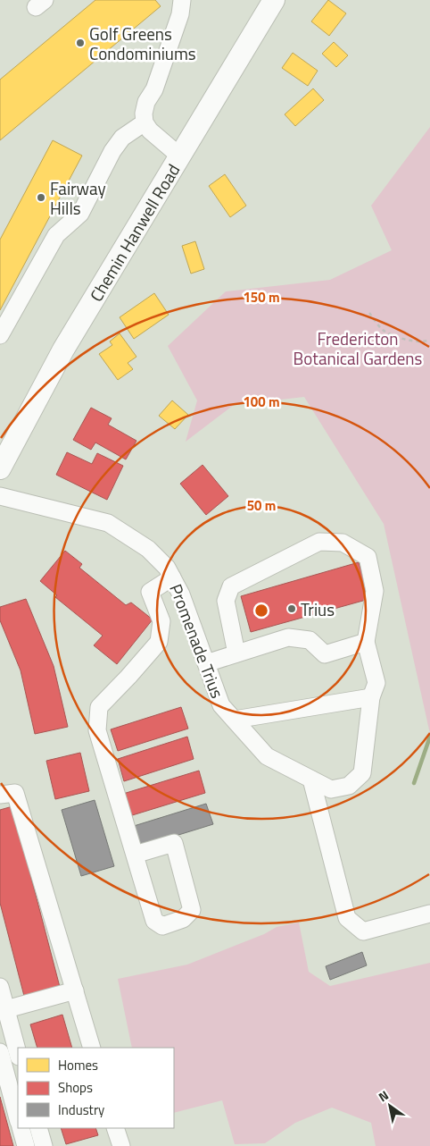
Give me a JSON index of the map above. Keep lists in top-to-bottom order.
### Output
{
  "streets": {
    "main road": ["Chemin Hanwell Road"],
    "street": ["Promenade Trius"]
  },
  "parks": ["Fredericton Botanical Gardens"],
  "places": ["Golf Greens Condominiums", "Fairway Hills", "Trius"],
  "legend": ["Homes", "Shops", "Industry"],
  "north": "top left",
  "rings": ["150 m", "100 m", "50 m"]
}
